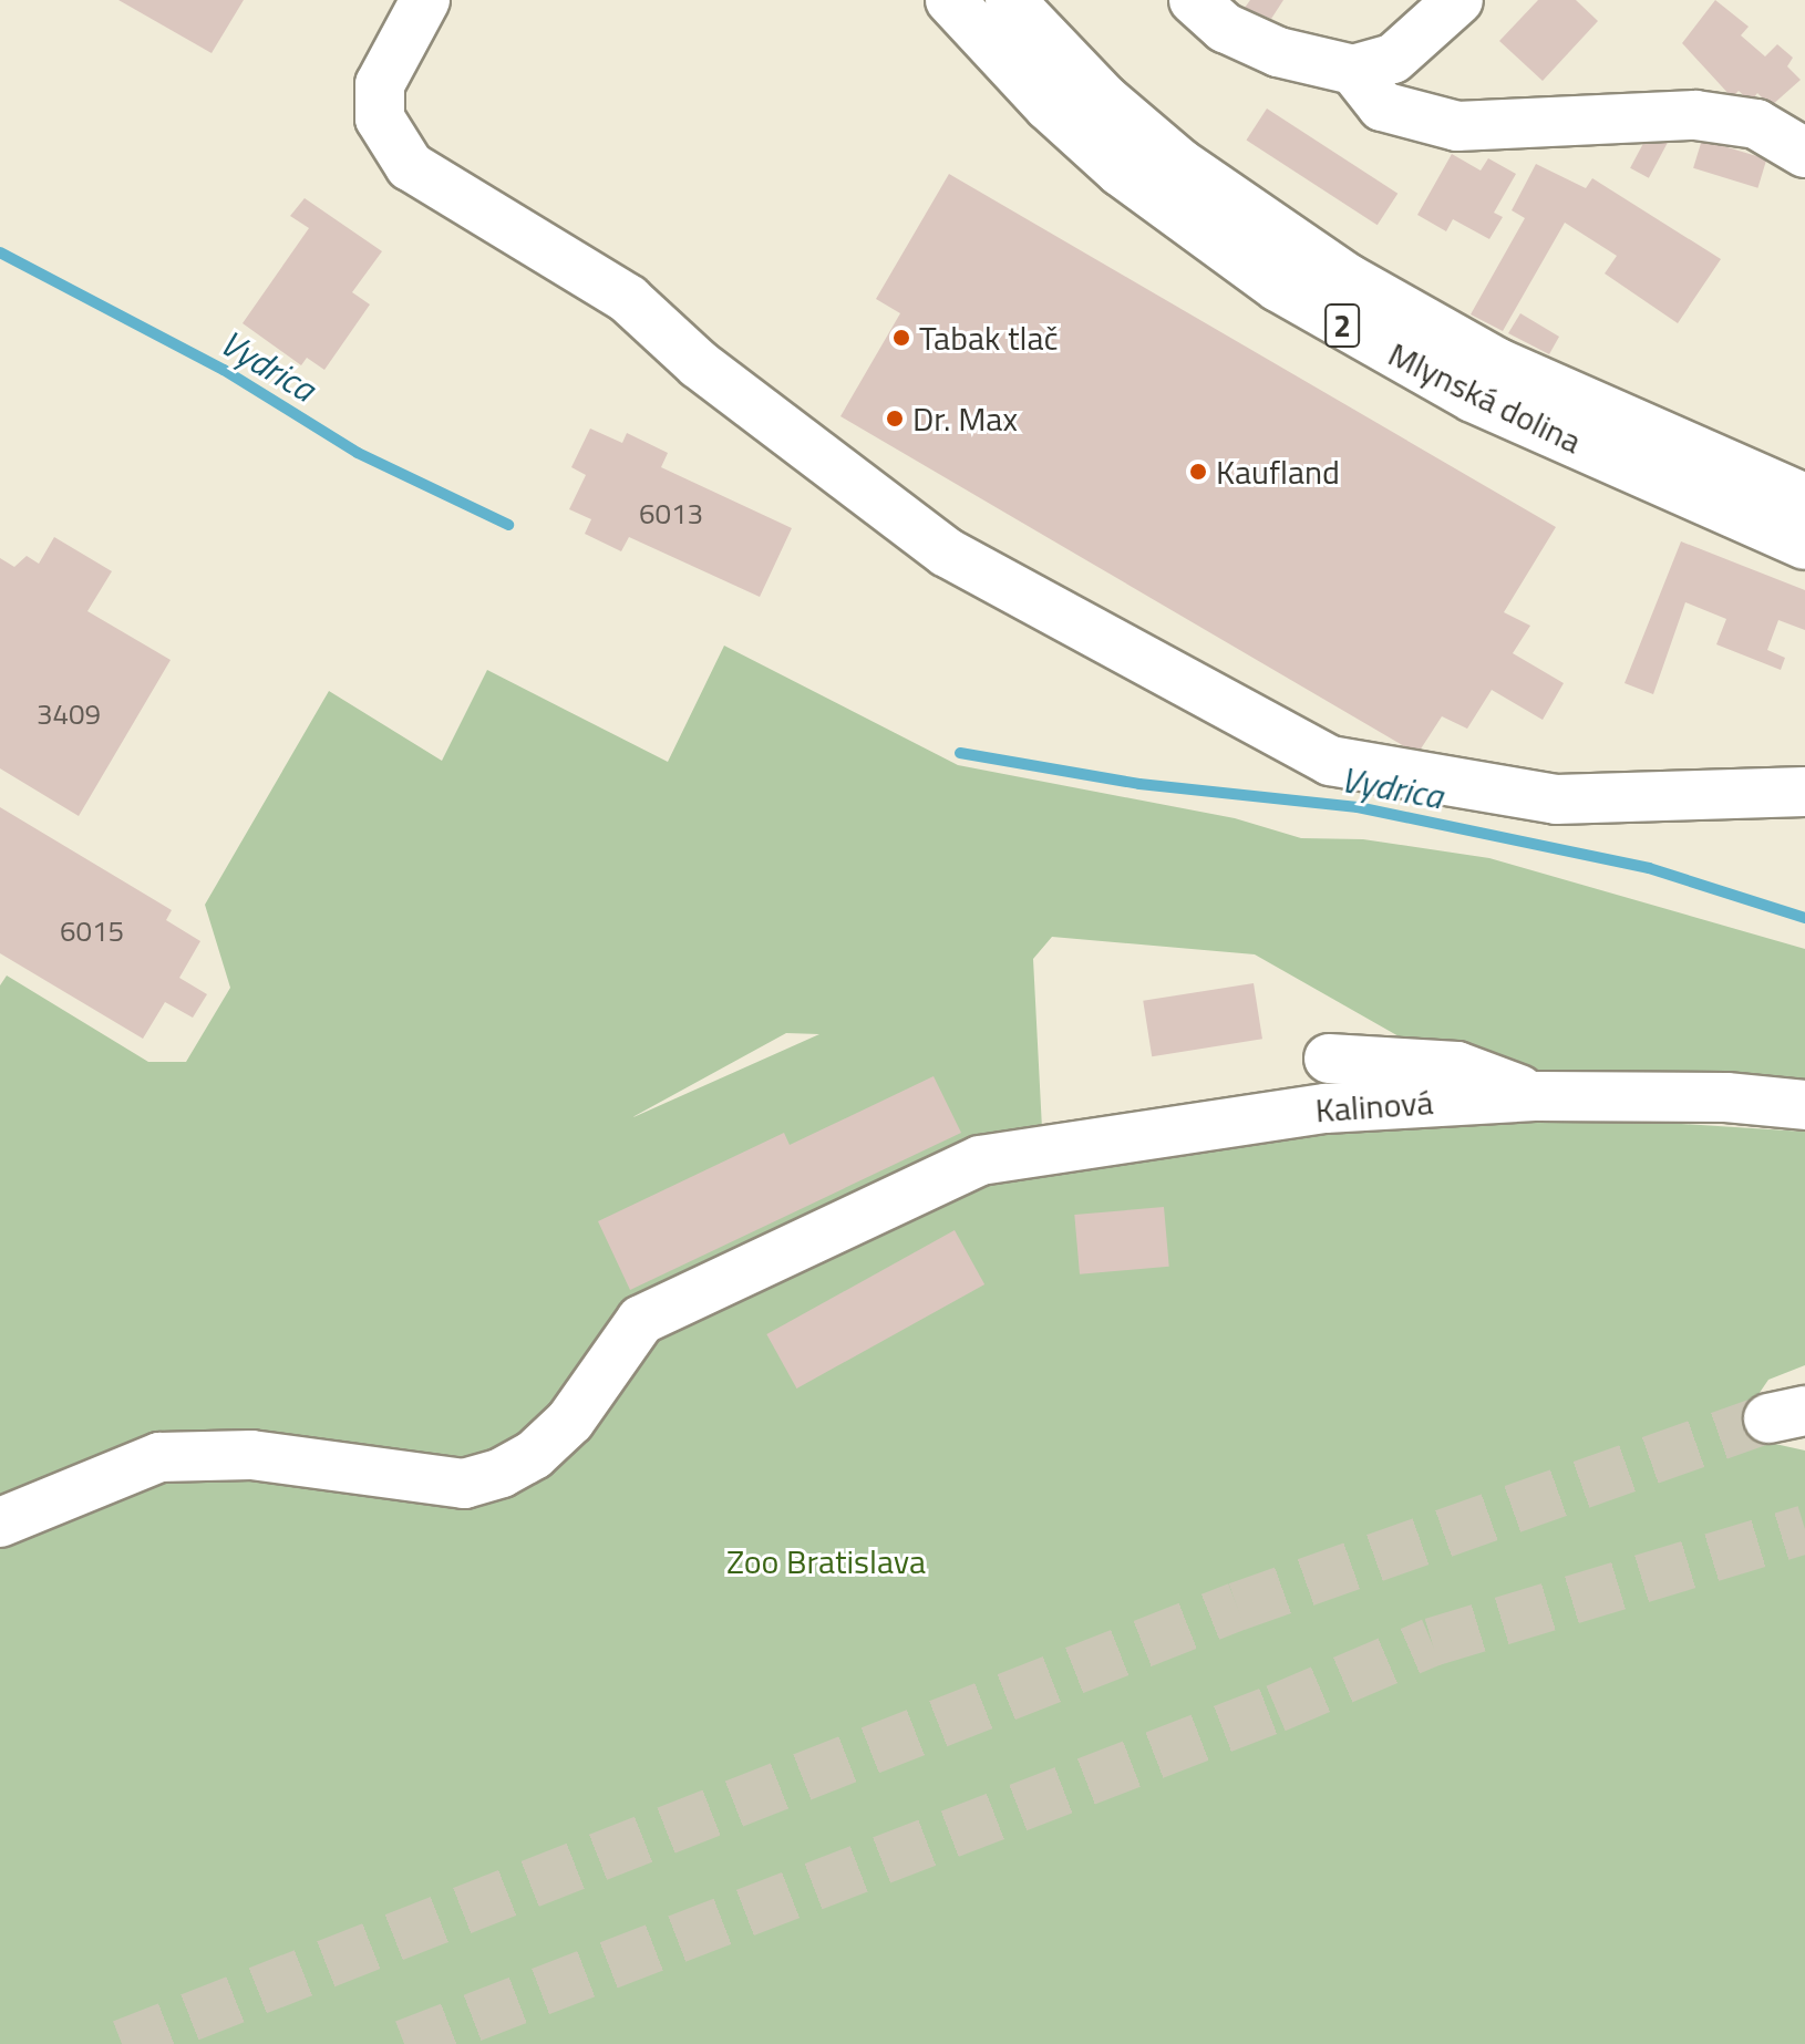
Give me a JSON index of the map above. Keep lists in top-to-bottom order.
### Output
{
  "streets": {
    "main road": ["2", "Mlynská dolina", "Kalinová"]
  },
  "water": ["Vydrica"],
  "parks": ["Zoo Bratislava"],
  "places": ["Tabak tlač", "Dr. Max", "Kaufland"],
  "house_numbers": ["6013", "3409", "6015"]
}
